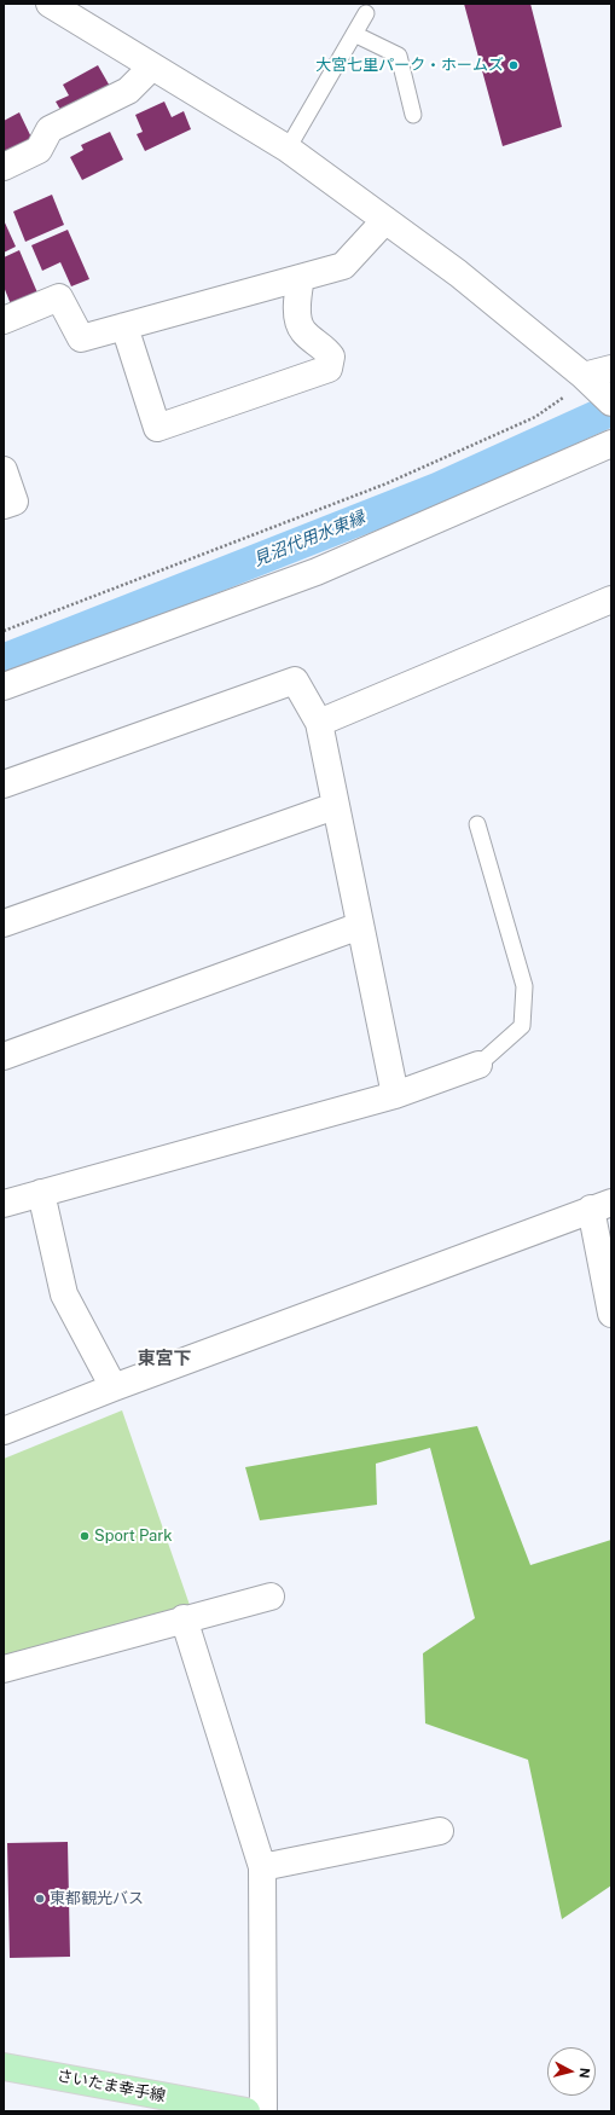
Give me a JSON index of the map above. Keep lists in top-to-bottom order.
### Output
{
  "streets": {
    "main road": ["さいたま幸手線"]
  },
  "districts": ["東宮下"],
  "water": ["見沼代用水東縁"],
  "places": ["大宮七里パーク・ホームズ", "Sport Park", "東都観光バス"],
  "north": "right"
}
